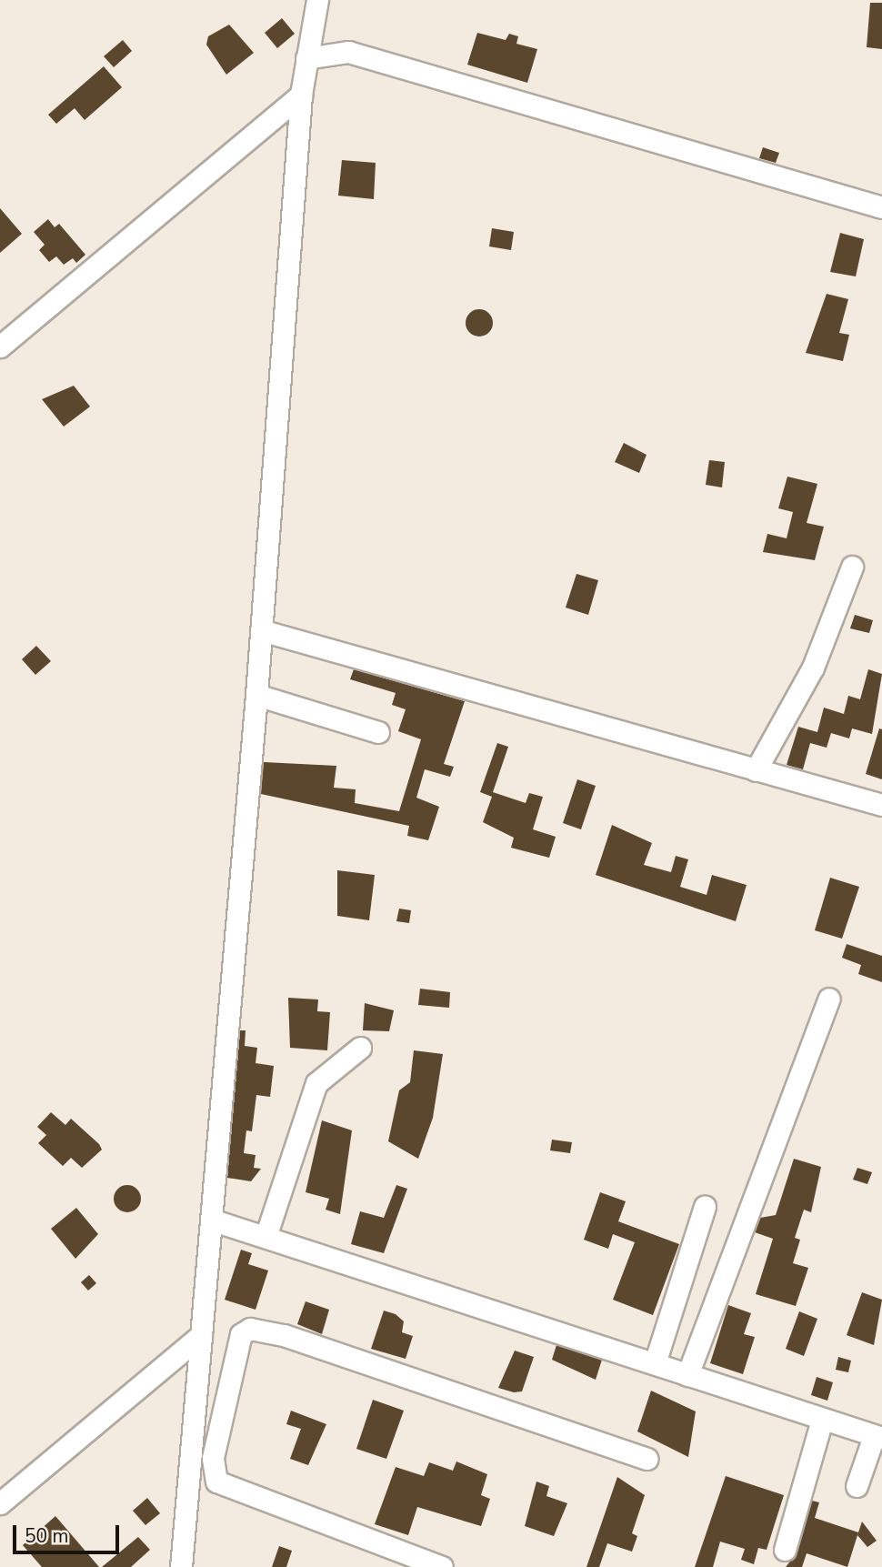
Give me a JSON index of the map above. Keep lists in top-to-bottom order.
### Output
{
  "scale_bar": "50 m"
}
